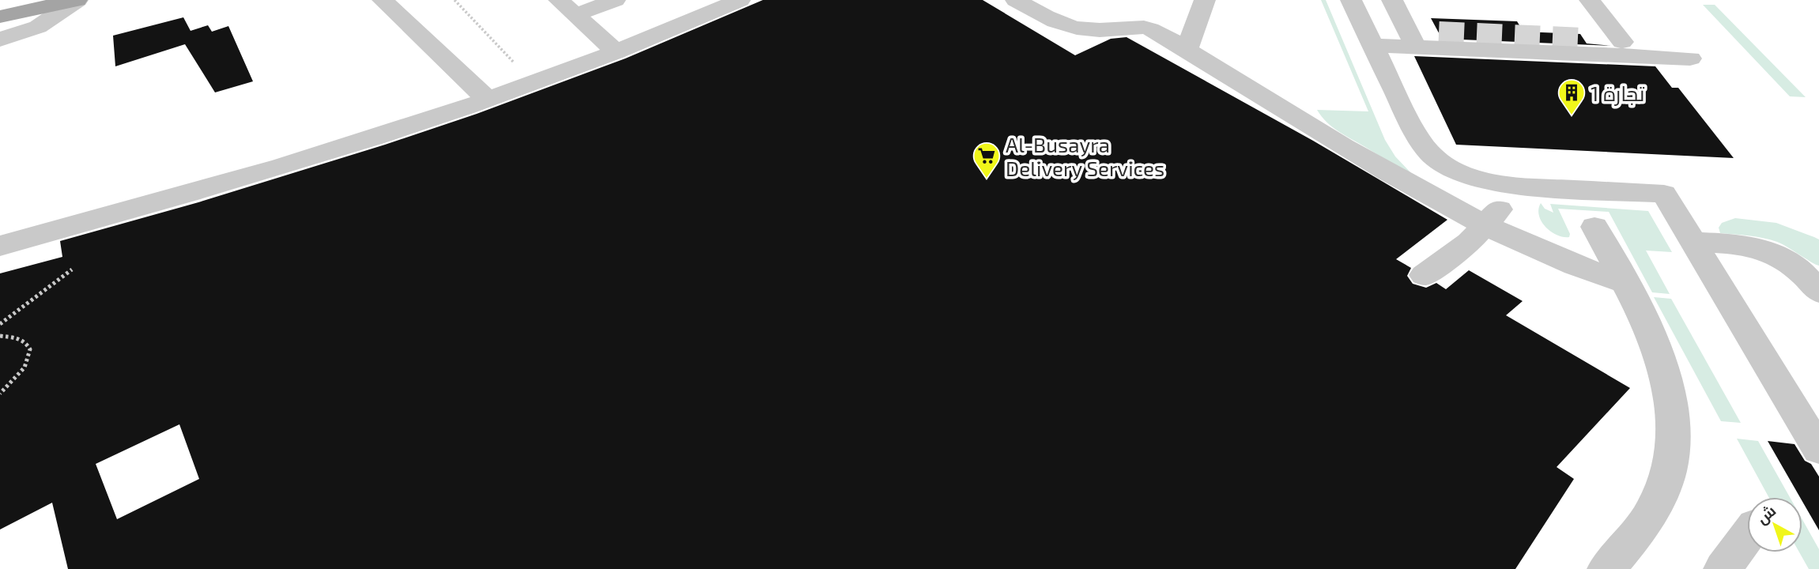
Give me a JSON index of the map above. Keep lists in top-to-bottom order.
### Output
{
  "places": {
    "building": ["تجارة 1"],
    "supermarket": ["Al-Busayra Delivery Services"]
  },
  "north": "top left"
}
